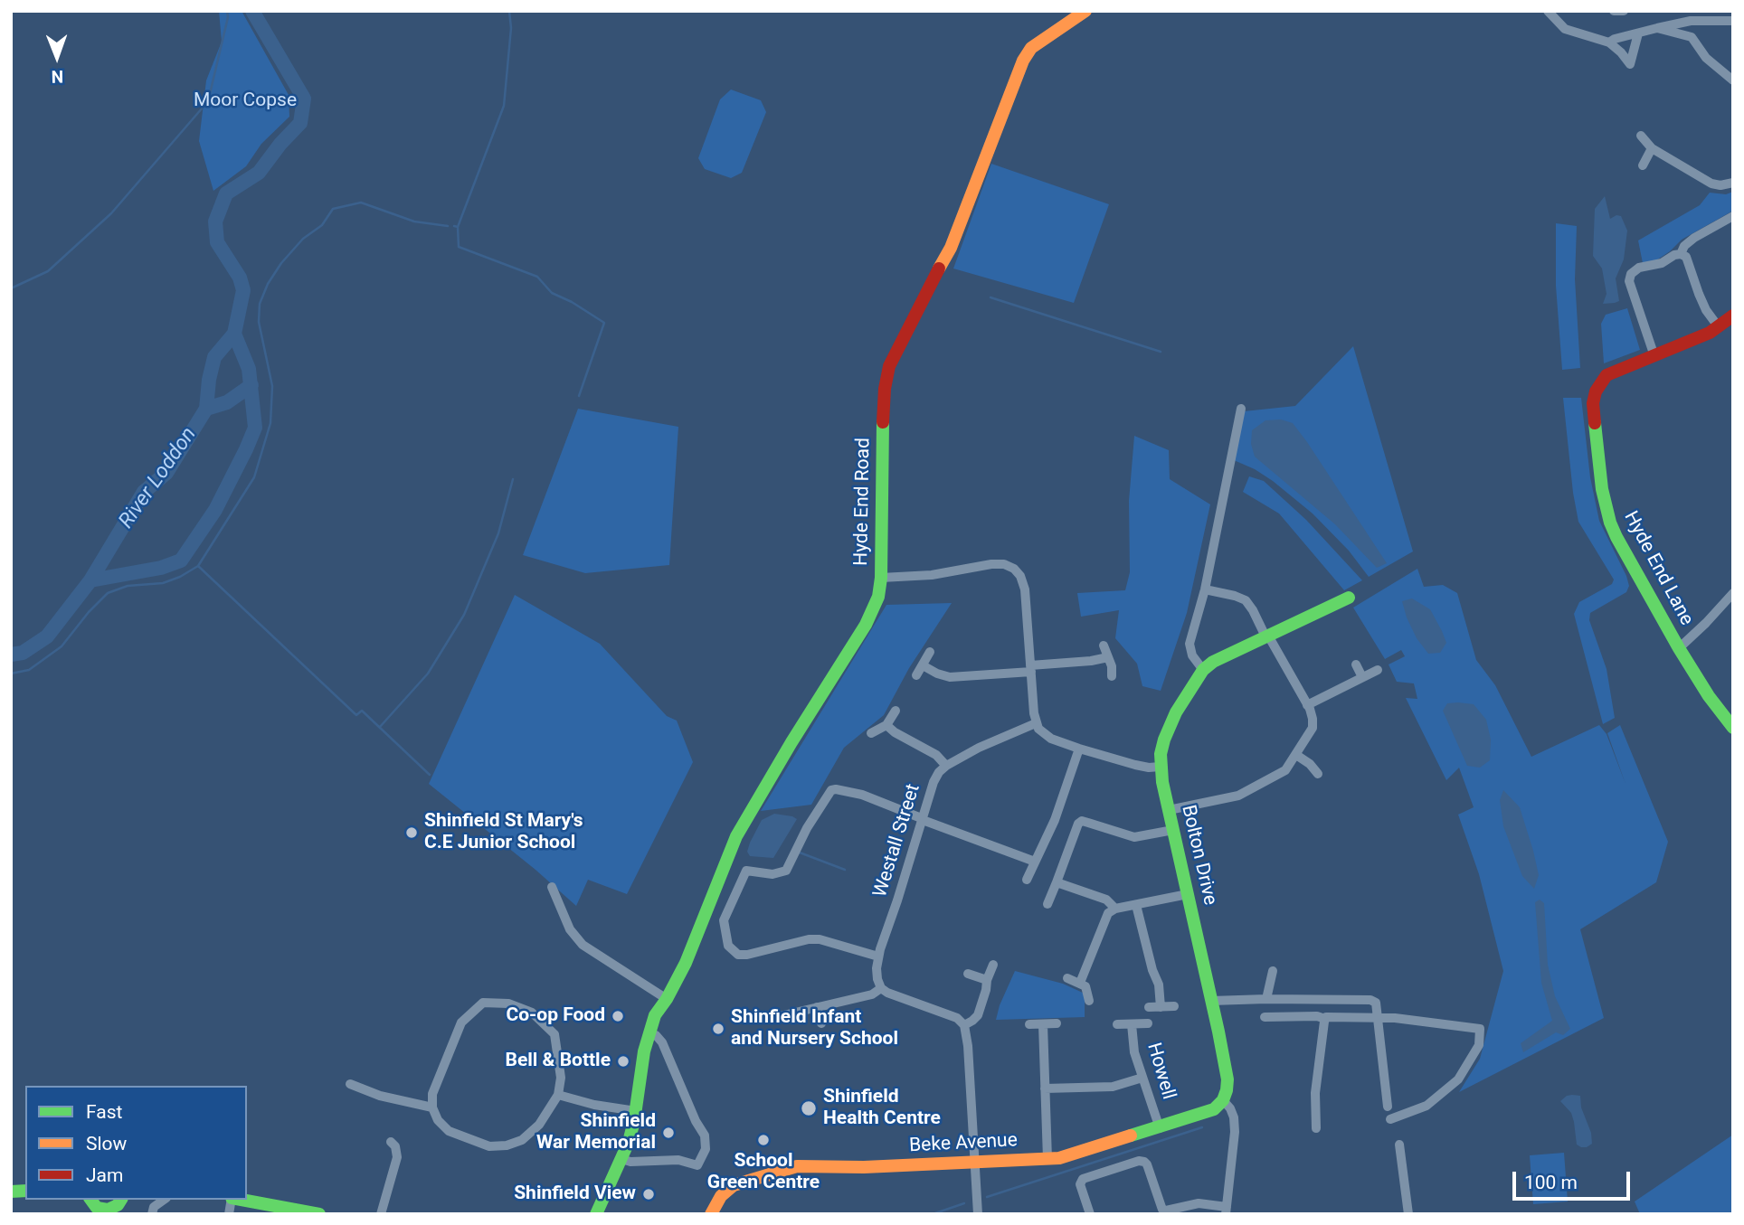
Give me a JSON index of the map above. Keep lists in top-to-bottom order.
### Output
{
  "streets": {
    "street": [
      "Hyde End Road",
      "Hyde End Lane",
      "Westall Street",
      "Bolton Drive",
      "Howell",
      "Beke Avenue"
    ]
  },
  "crossings": [
    ["Bolton Drive", "Beke Avenue"],
    ["Howell", "Beke Avenue"]
  ],
  "water": ["River Loddon"],
  "parks": ["Moor Copse"],
  "places": [
    "Shinfield St Mary's C.E Junior School",
    "Co-op Food",
    "Shinfield Infant and Nursery School",
    "Bell & Bottle",
    "Shinfield Health Centre",
    "Shinfield War Memorial",
    "School Green Centre",
    "Shinfield View"
  ],
  "legend": ["Fast", "Slow", "Jam"],
  "scale_bar": "100 m",
  "north": "bottom"
}
